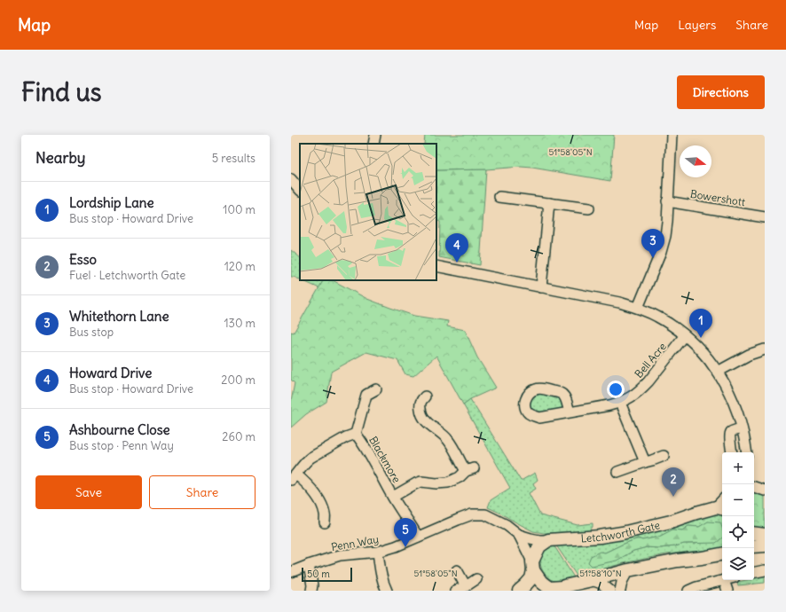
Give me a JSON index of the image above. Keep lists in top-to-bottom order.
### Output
{
  "streets": {
    "main road": ["Letchworth Gate"],
    "street": [
      "Bowershott",
      "Bell Acre",
      "Blackmore",
      "Penn Way"
    ]
  },
  "crossings": [
    ["Blackmore", "Penn Way"],
    ["Letchworth Gate", "Penn Way"]
  ],
  "scale_bar": "50 m",
  "north": "right",
  "page": {
    "header": "Map",
    "nav": ["Map", "Layers", "Share"],
    "buttons": [
      "Directions",
      ["Save", "Share"]
    ],
    "title": "Find us",
    "heading": ["Nearby", "5 results"],
    "list": [
      {
        "mark": "1",
        "name": "Lordship Lane",
        "note": "Bus stop · Howard Drive",
        "value": "100 m"
      },
      {
        "mark": "2",
        "name": "Esso",
        "note": "Fuel · Letchworth Gate",
        "value": "120 m"
      },
      {
        "mark": "3",
        "name": "Whitethorn Lane",
        "note": "Bus stop",
        "value": "130 m"
      },
      {
        "mark": "4",
        "name": "Howard Drive",
        "note": "Bus stop · Howard Drive",
        "value": "200 m"
      },
      {
        "mark": "5",
        "name": "Ashbourne Close",
        "note": "Bus stop · Penn Way",
        "value": "260 m"
      }
    ],
    "pins": [
      "3",
      "4",
      "1",
      "2",
      "5"
    ],
    "map_buttons": ["+", "−"],
    "scale": "50 m"
  },
  "coordinates": ["51°58'05\"N", "51°58'10\"N"]
}
